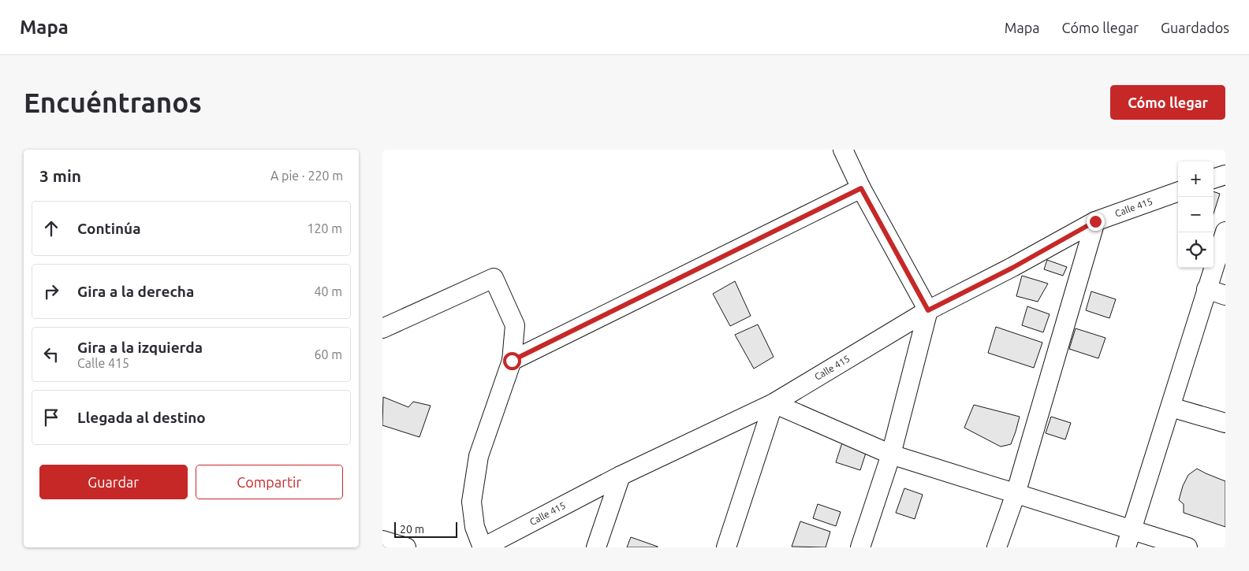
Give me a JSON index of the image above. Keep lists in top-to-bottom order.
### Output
{
  "streets": {
    "street": ["Calle 415"]
  },
  "scale_bar": "20 m",
  "page": {
    "header": "Mapa",
    "nav": ["Mapa", "Cómo llegar", "Guardados"],
    "buttons": [
      "Cómo llegar",
      ["Guardar", "Compartir"]
    ],
    "title": "Encuéntranos",
    "heading": ["3 min", "A pie · 220 m"],
    "map_buttons": ["+", "−"],
    "list": [
      ["Continúa", "120 m"],
      ["Gira a la derecha", "40 m"],
      ["Gira a la izquierda", "Calle 415", "60 m"],
      "Llegada al destino"
    ],
    "scale": "20 m"
  }
}
